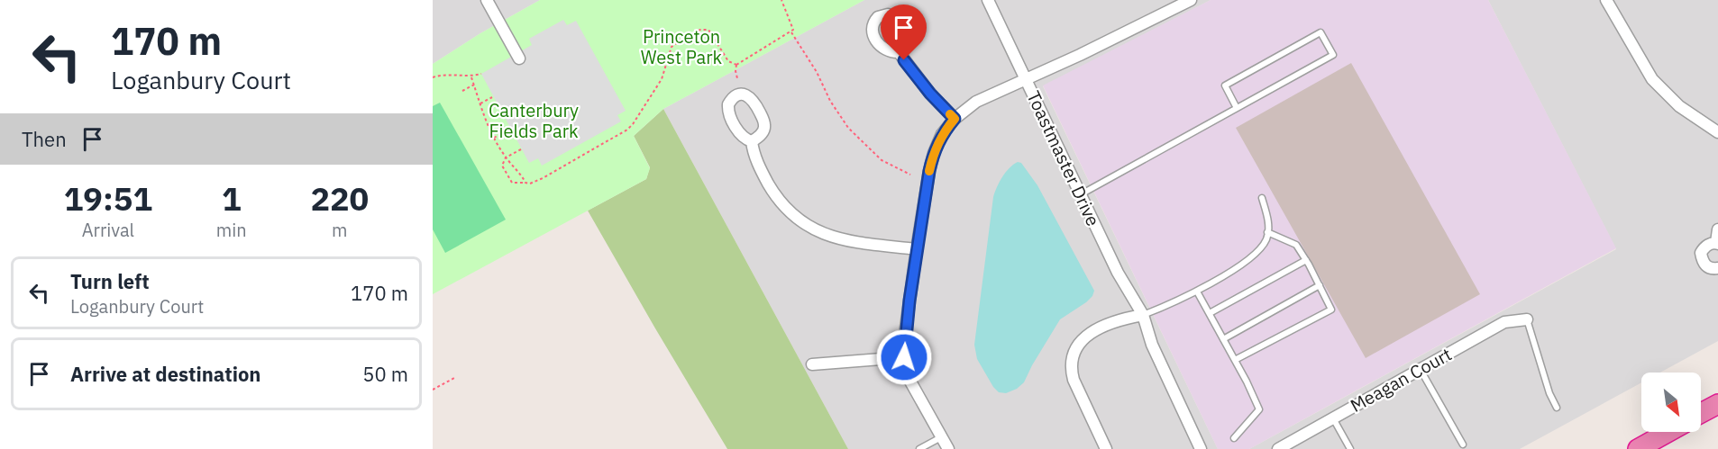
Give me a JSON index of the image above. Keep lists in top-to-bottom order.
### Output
{
  "streets": {
    "street": ["Toastmaster Drive", "Meagan Court"]
  },
  "parks": ["Princeton West Park", "Canterbury Fields Park"],
  "north": "bottom right",
  "page": {
    "turn": ["170 m", "Loganbury Court"],
    "then": "Then",
    "eta": [
      "19:51",
      "Arrival",
      "1",
      "min",
      "220",
      "m"
    ],
    "list": [
      {
        "name": "Turn left",
        "note": "Loganbury Court",
        "value": "170 m"
      },
      {
        "name": "Arrive at destination",
        "value": "50 m"
      }
    ]
  }
}
